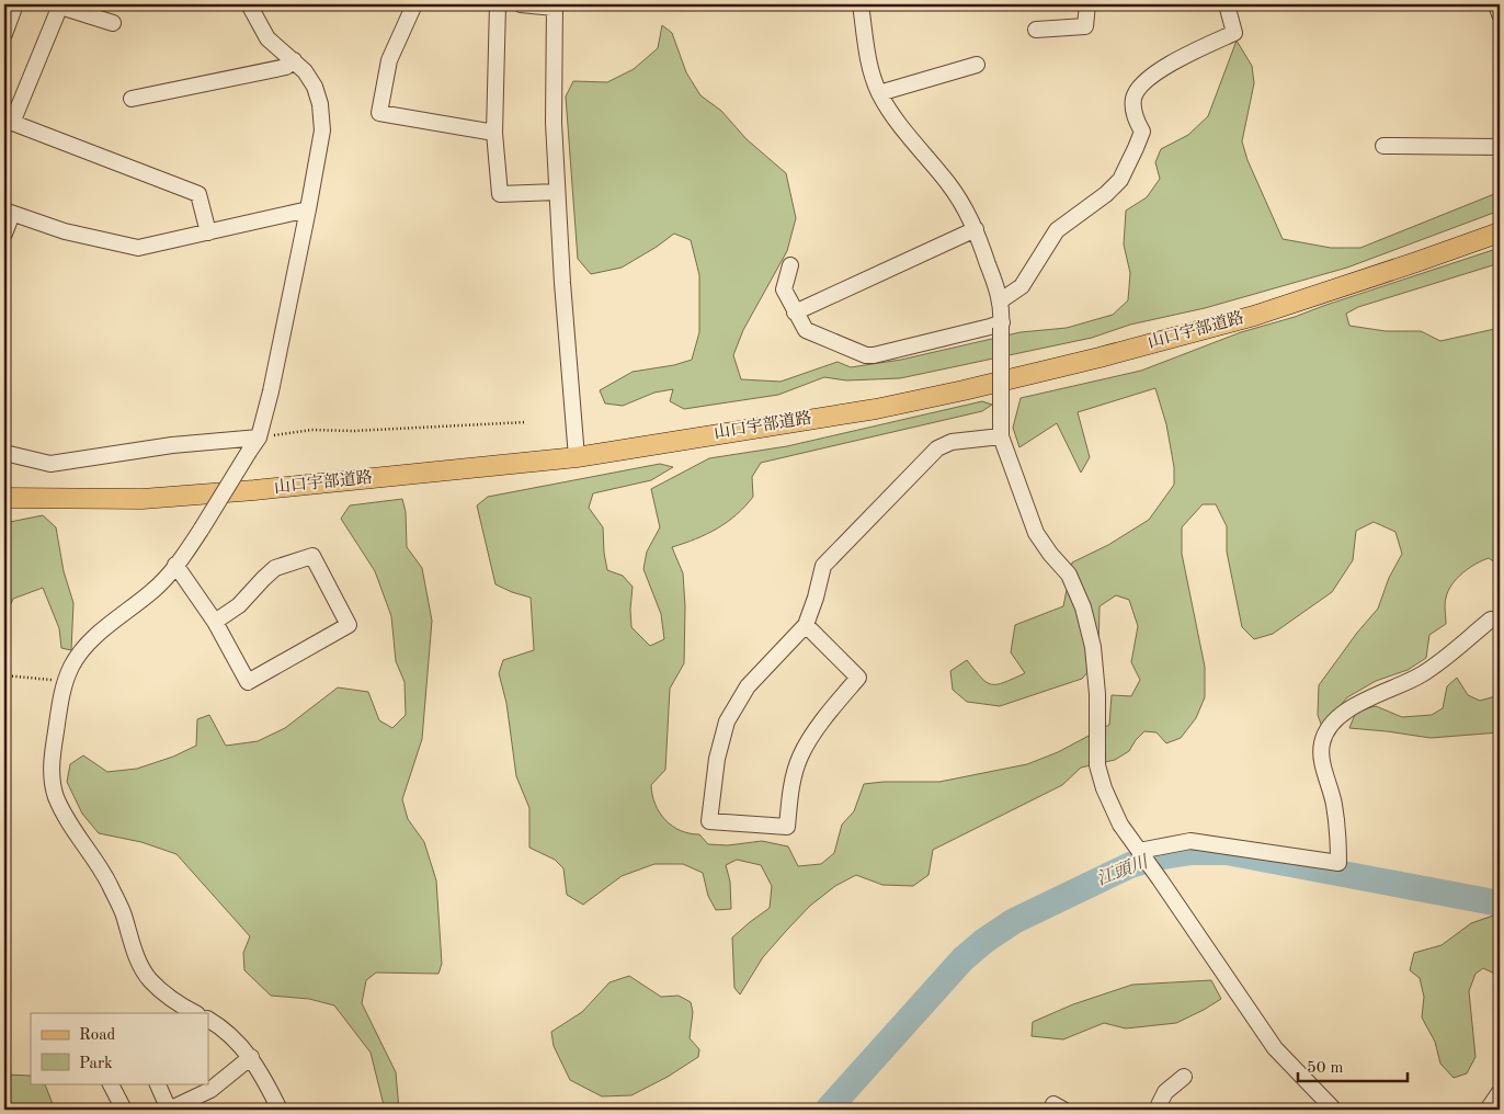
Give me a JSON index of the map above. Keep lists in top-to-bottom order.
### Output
{
  "streets": {
    "main road": ["山口宇部道路"]
  },
  "water": ["江頭川"],
  "legend": ["Road", "Park"],
  "scale_bar": "50 m"
}
